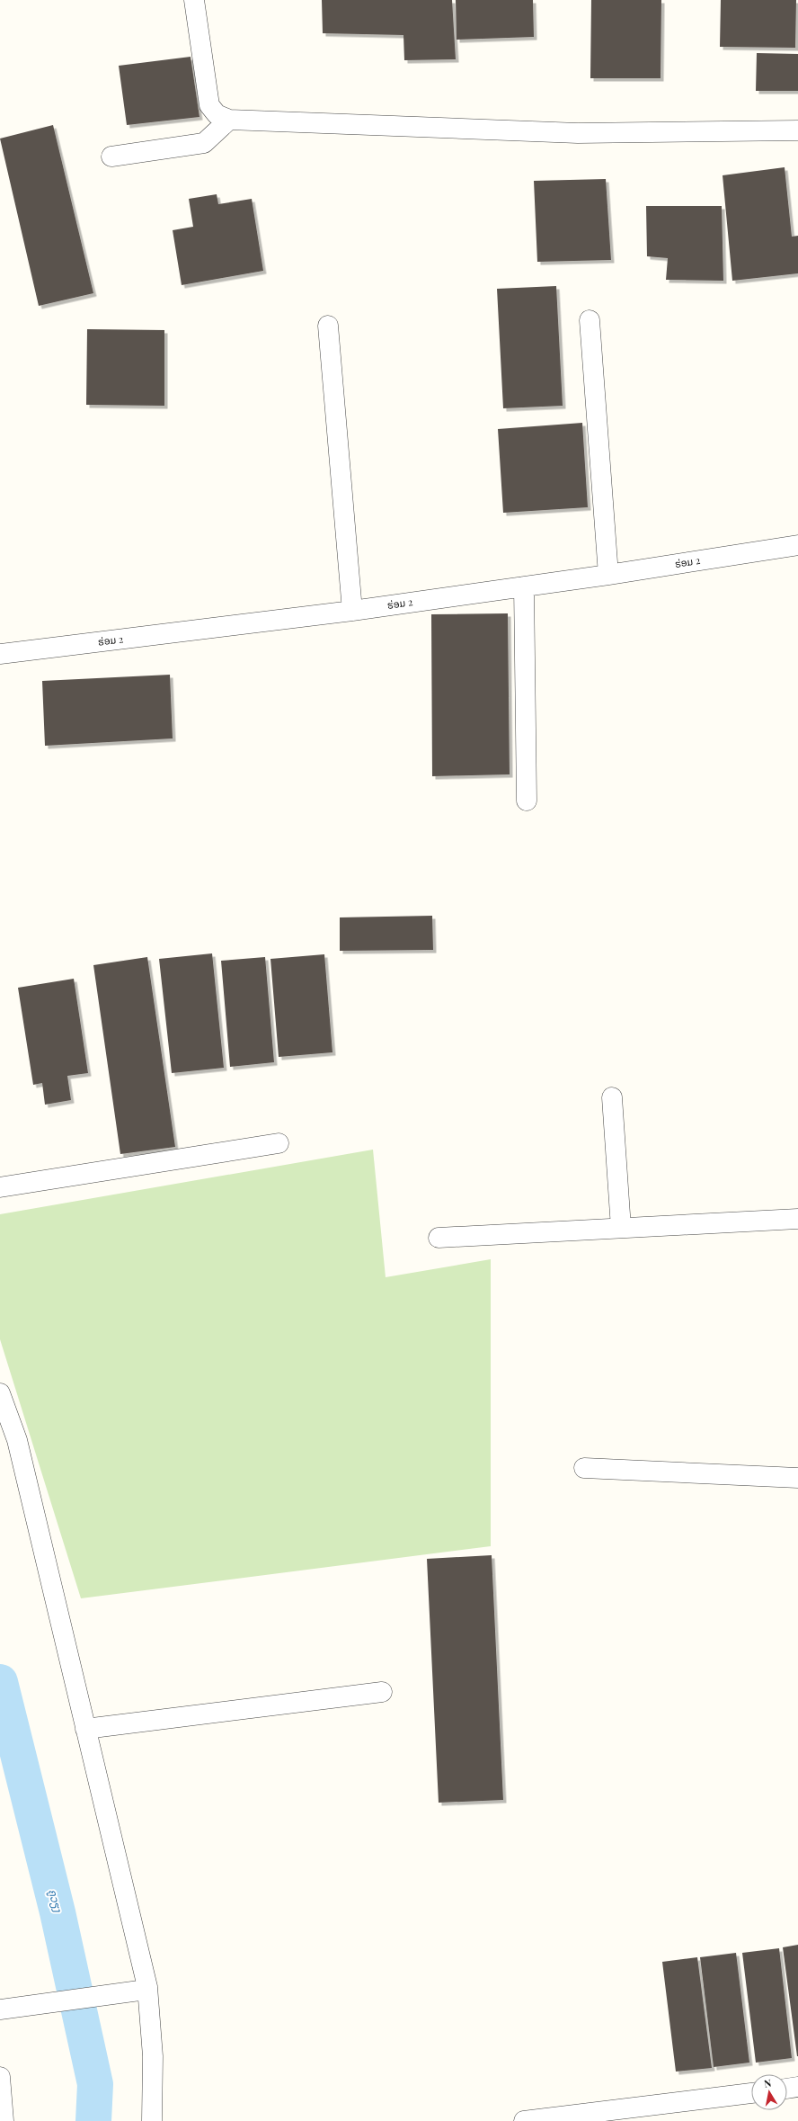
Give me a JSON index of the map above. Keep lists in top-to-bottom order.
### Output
{
  "streets": {
    "street": ["ຮ່ອມ 2"]
  },
  "water": ["ຄູວຽງ"],
  "north": "top"
}
